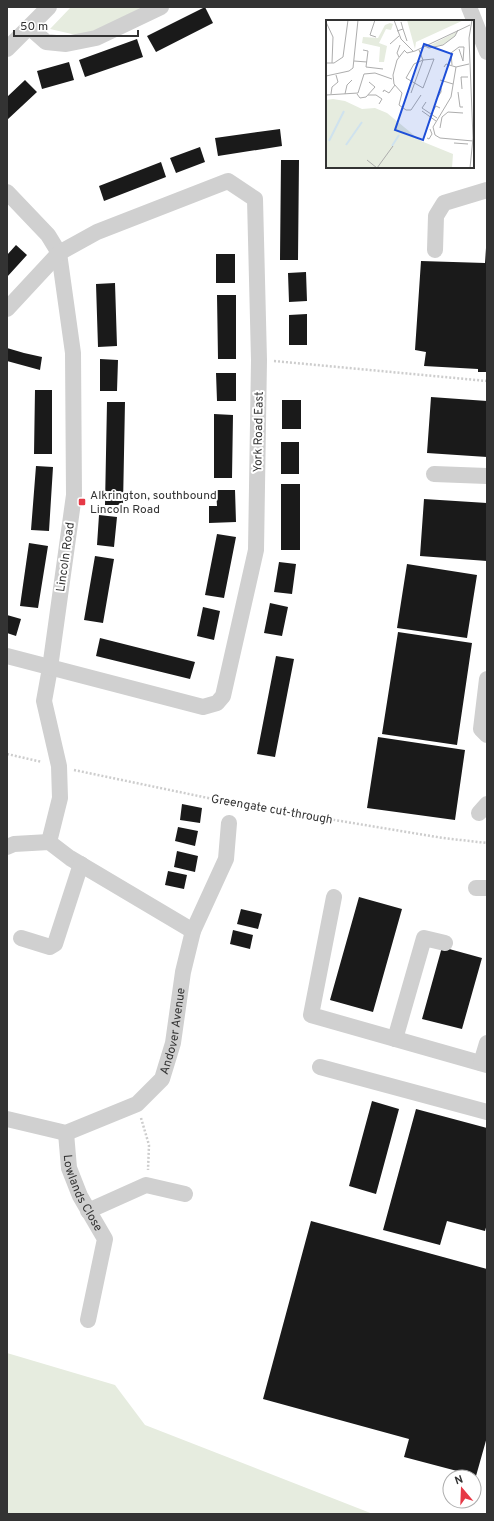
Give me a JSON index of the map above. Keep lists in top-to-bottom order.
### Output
{
  "streets": {
    "street": [
      "York Road East",
      "Lincoln Road",
      "Andover Avenue",
      "Lowlands Close"
    ],
    "path": ["Greengate cut-through"]
  },
  "crossings": [
    ["York Road East", "Lincoln Road"],
    ["Lincoln Road", "Greengate cut-through"],
    ["Andover Avenue", "Lowlands Close"]
  ],
  "places": {
    "transit": ["Alkrington, southbound Lincoln Road"]
  },
  "scale_bar": "50 m",
  "north": "top"
}
